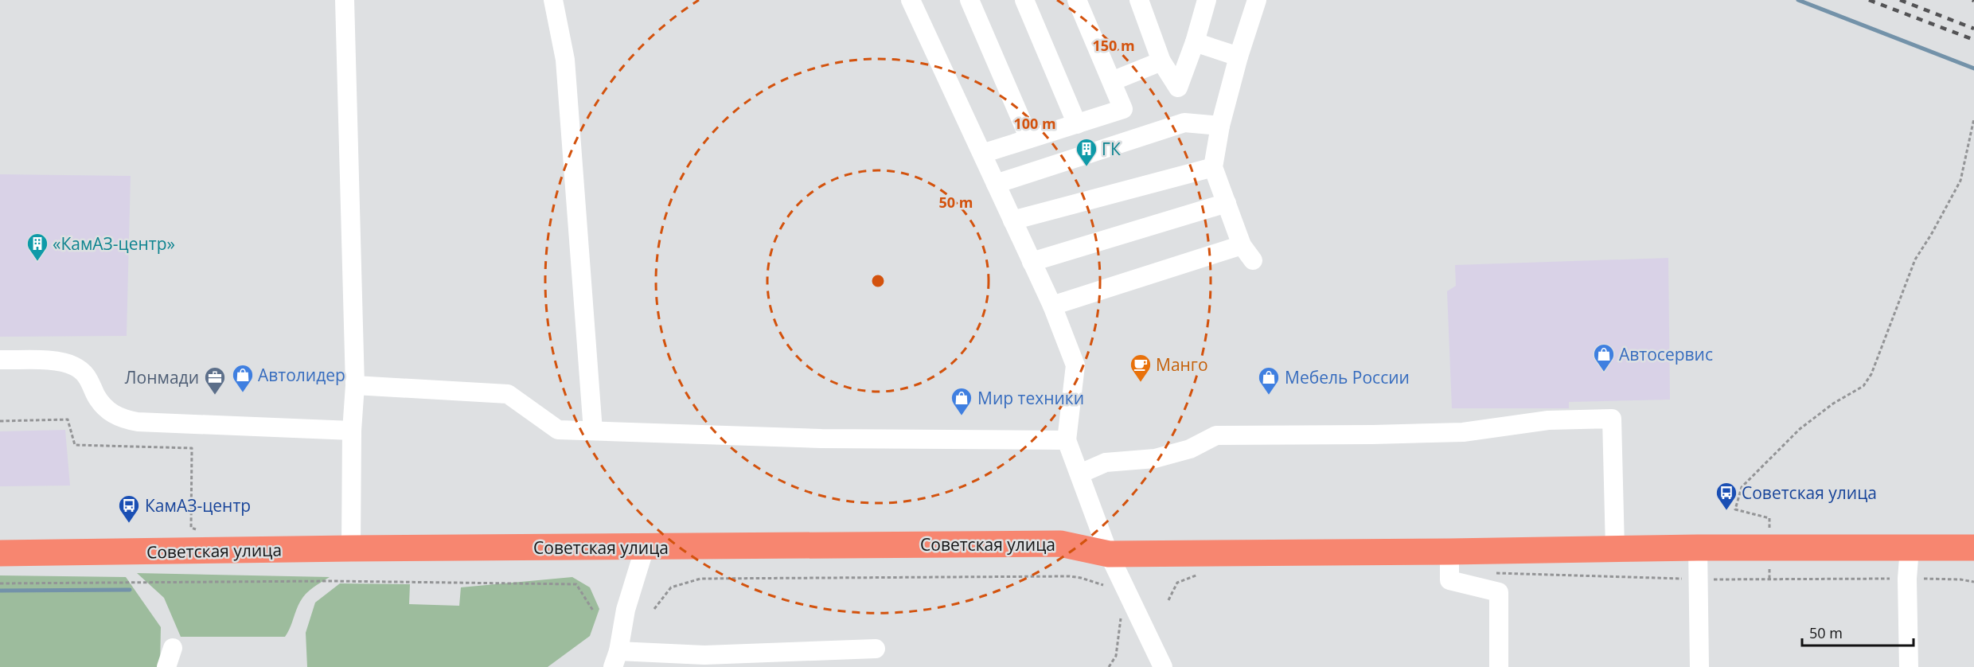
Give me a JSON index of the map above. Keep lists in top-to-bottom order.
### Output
{
  "streets": {
    "highway": ["Советская улица"]
  },
  "places": {
    "building": ["ГК", "«КамАЗ-центр»"],
    "shop": [
      "Автосервис",
      "Автолидер",
      "Мебель России",
      "Мир техники"
    ],
    "cafe": ["Манго"],
    "office": ["Лонмади"],
    "bus stop": ["Советская улица", "КамАЗ-центр"]
  },
  "scale_bar": "50 m",
  "rings": ["150 m", "100 m", "50 m"]
}
